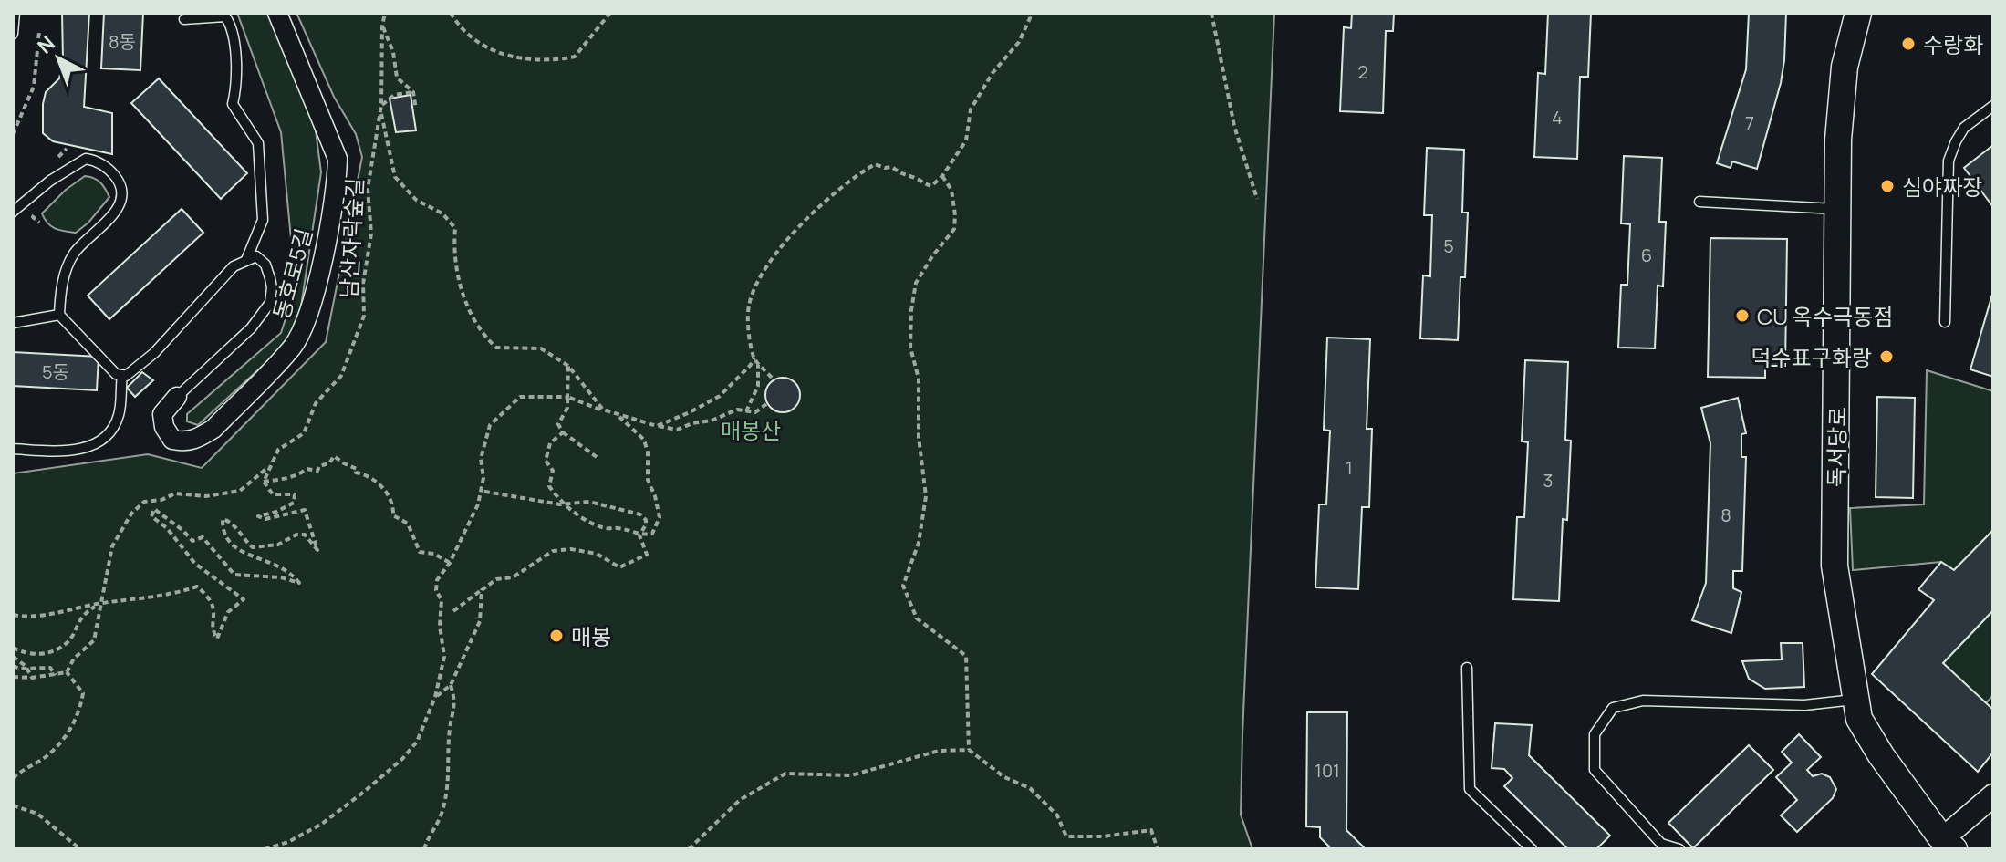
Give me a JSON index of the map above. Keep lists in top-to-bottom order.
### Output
{
  "streets": {
    "main road": ["독서당로"],
    "street": ["동호로5길"],
    "path": ["남산자락숲길"]
  },
  "parks": ["매봉산"],
  "places": [
    "수랑화",
    "심야짜장",
    "CU 옥수극동점",
    "덕수표구화랑",
    "매봉"
  ],
  "house_numbers": [
    "8동",
    "2",
    "4",
    "7",
    "5",
    "6",
    "5동",
    "1",
    "3",
    "8",
    "101"
  ],
  "north": "top left"
}
